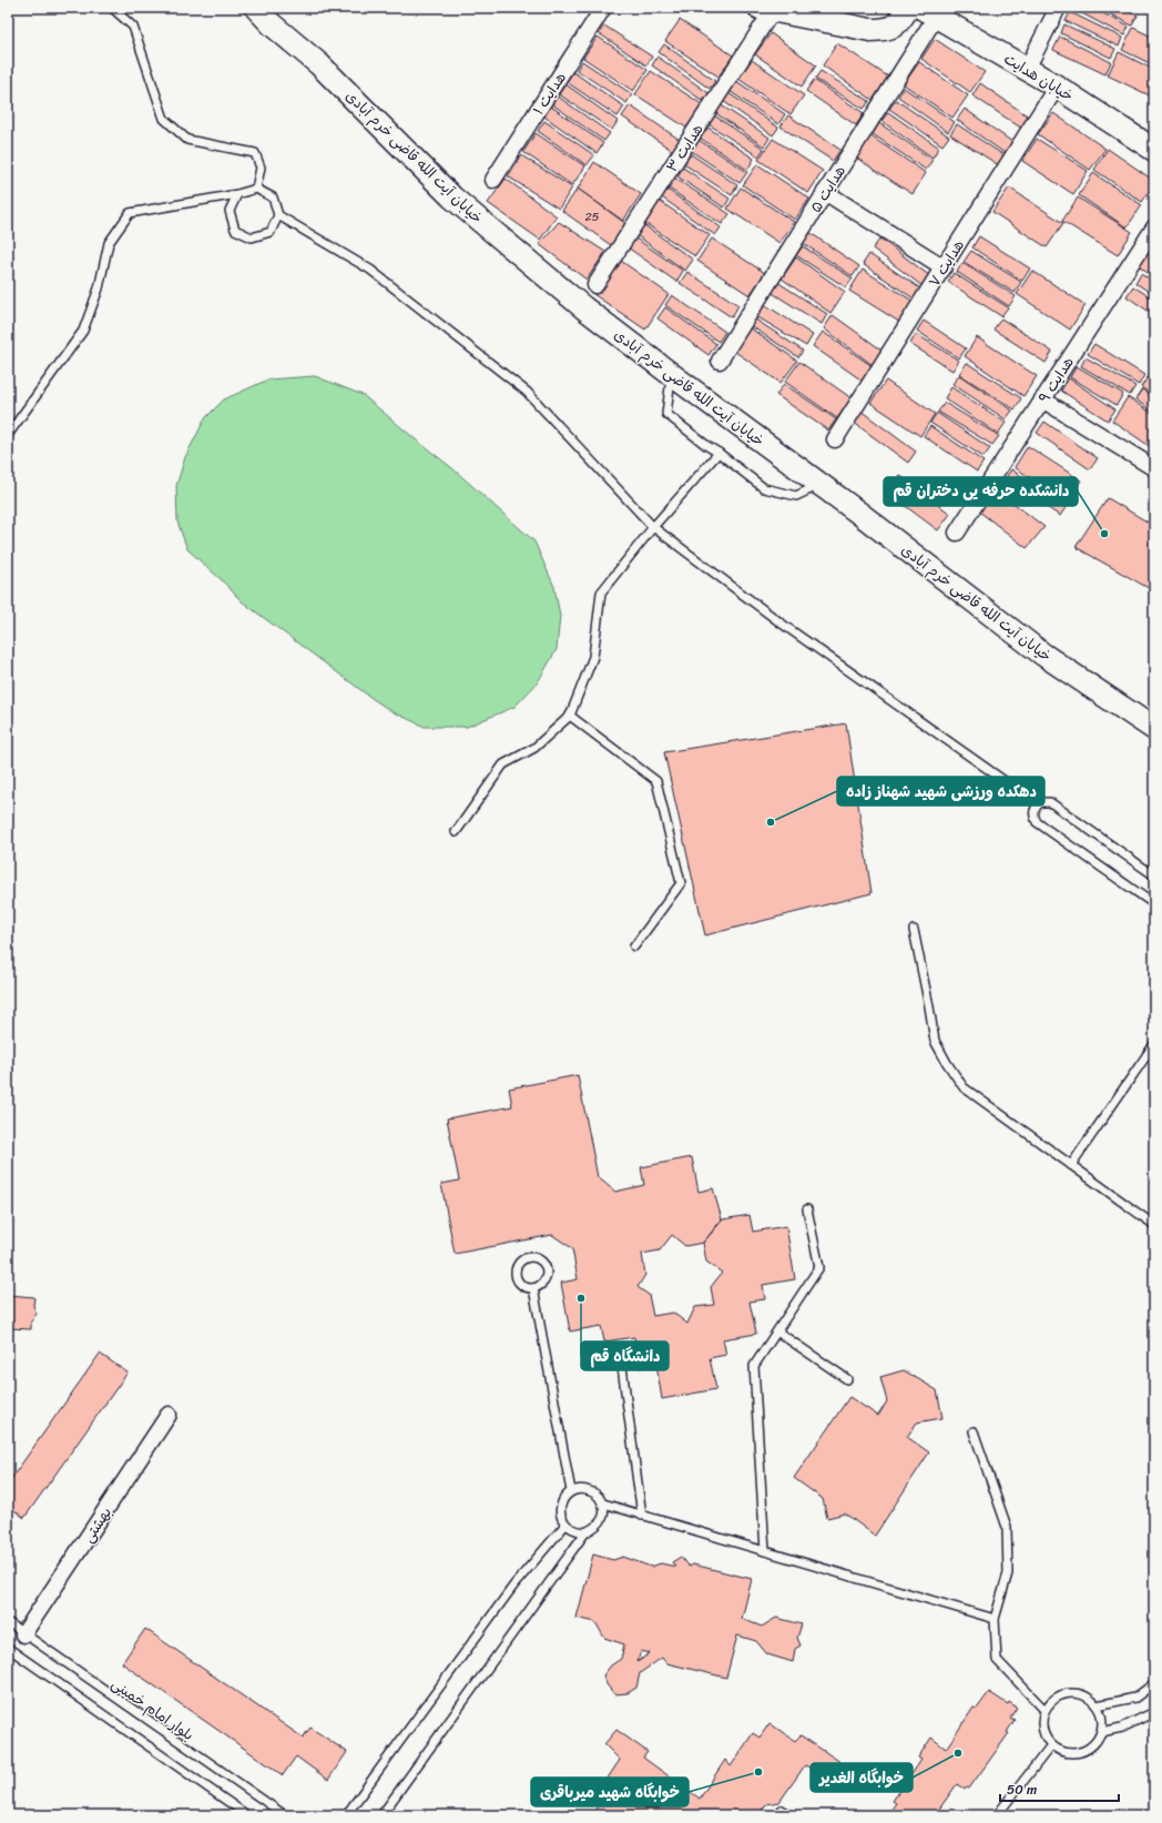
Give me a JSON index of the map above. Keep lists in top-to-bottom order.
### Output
{
  "streets": {
    "main road": ["خیابان هدایت", "خیابان آیت الله قاضی خرم آبادی"],
    "street": [
      "هدایت ۱",
      "هدایت ۳",
      "هدایت ۵",
      "هدایت ۷",
      "هدایت ۹",
      "بهشتی"
    ],
    "lane": ["بلوار امام خمینی"]
  },
  "crossings": [
    ["خیابان هدایت", "هدایت ۵"],
    ["خیابان هدایت", "هدایت ۷"],
    ["بهشتی", "بلوار امام خمینی"]
  ],
  "places": [
    "دانشکده حرفه یی دختران قم",
    "دهکده ورزشی شهید شهناز زاده",
    "دانشگاه قم",
    "خوابگاه الغدیر",
    "خوابگاه شهید میرباقری"
  ],
  "house_numbers": ["25"],
  "scale_bar": "50 m"
}
